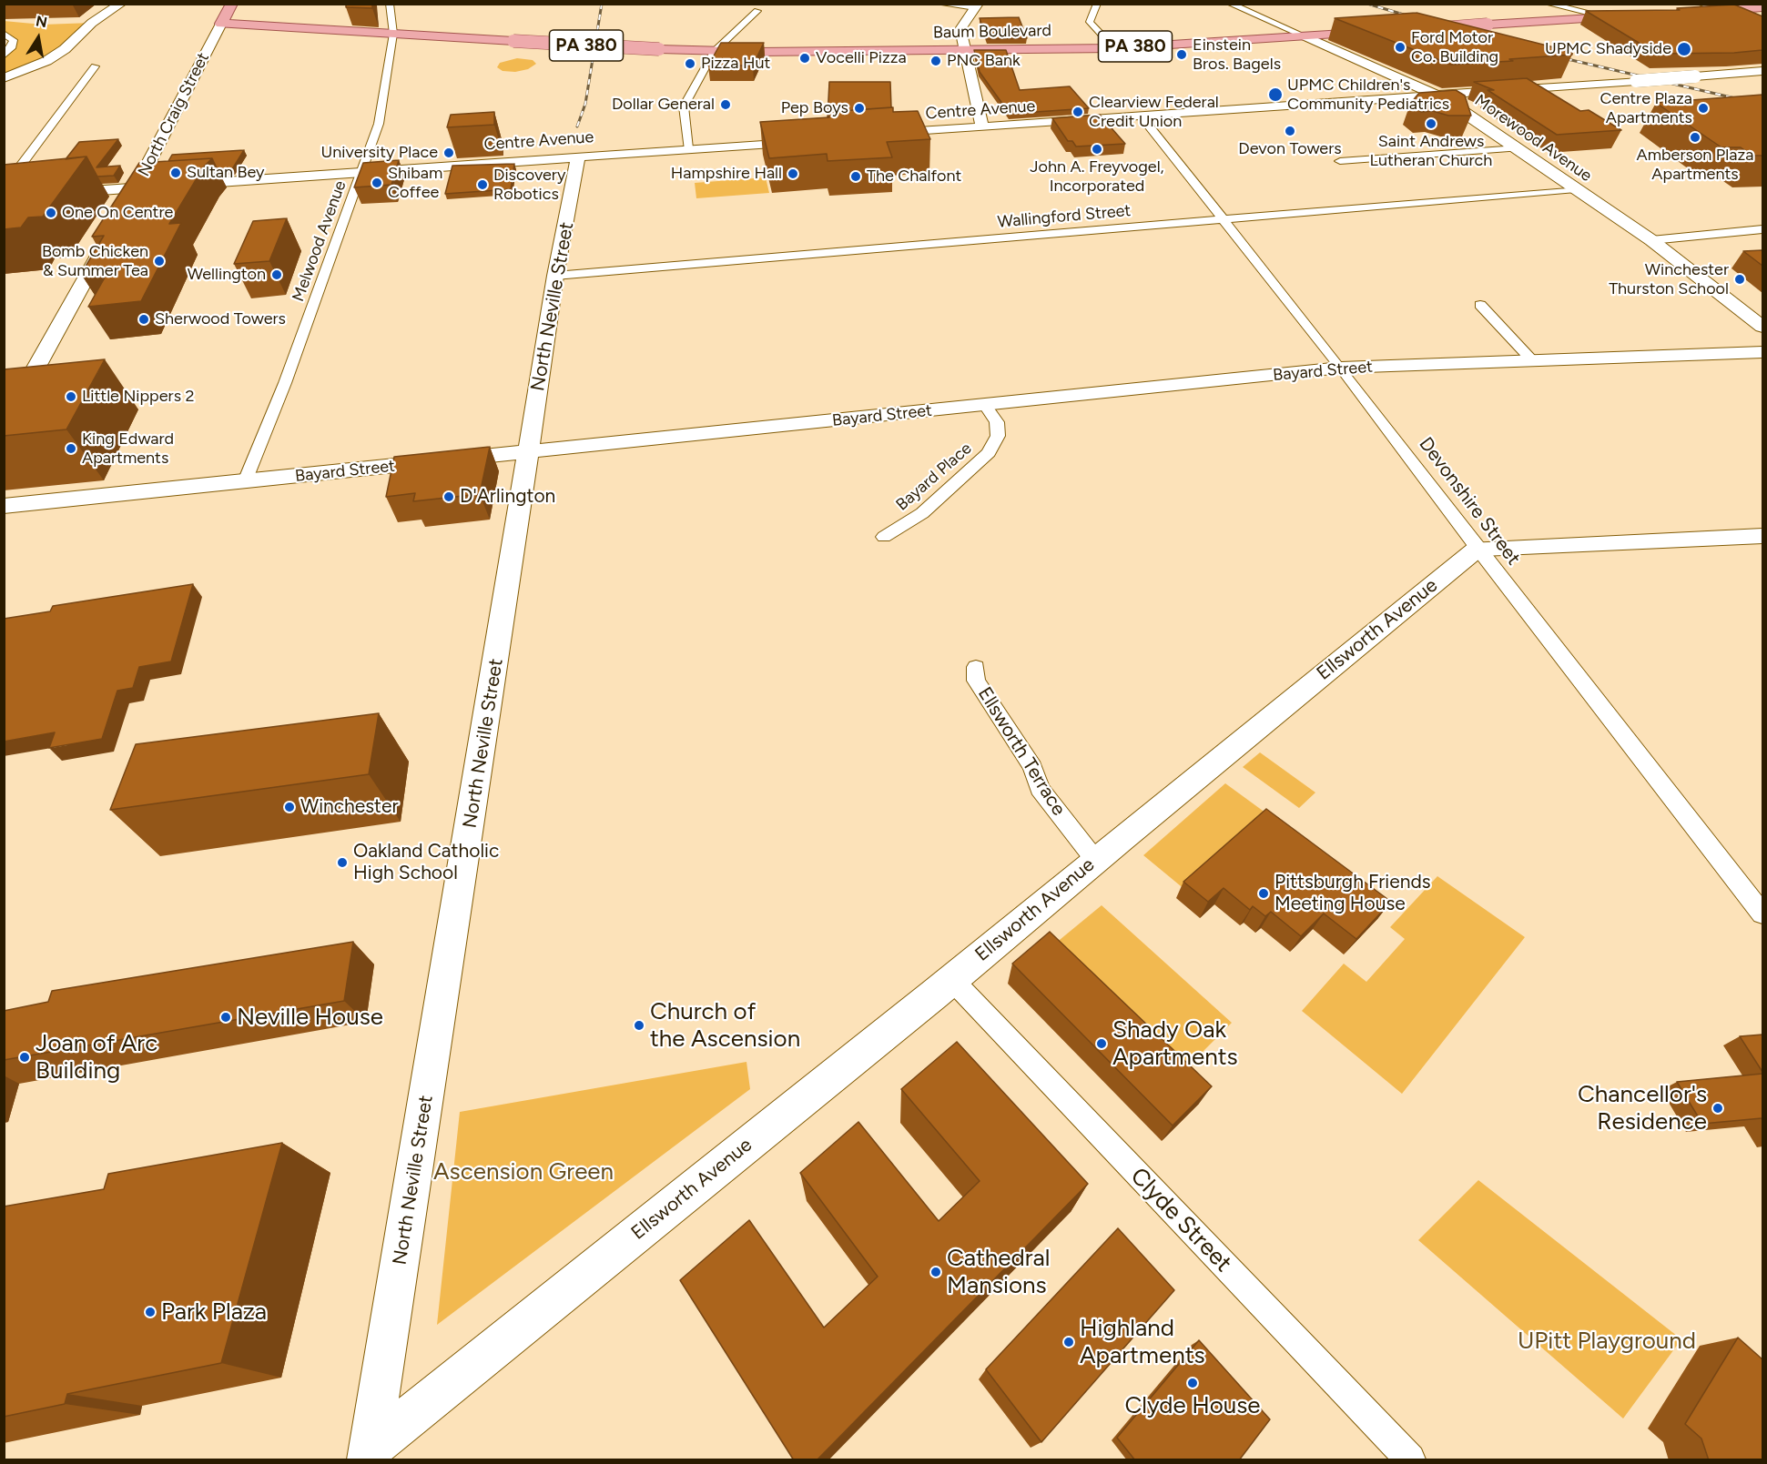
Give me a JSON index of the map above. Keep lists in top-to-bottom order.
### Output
{
  "streets": {
    "main road": [
      "Baum Boulevard",
      "PA 380",
      "Centre Avenue",
      "North Craig Street",
      "Morewood Avenue",
      "North Neville Street",
      "Bayard Street",
      "Ellsworth Avenue"
    ],
    "street": [
      "Wallingford Street",
      "Melwood Avenue",
      "Bayard Place",
      "Devonshire Street",
      "Ellsworth Terrace",
      "Clyde Street"
    ]
  },
  "crossings": [
    ["Baum Boulevard", "North Craig Street"],
    ["Baum Boulevard", "Morewood Avenue"],
    ["Baum Boulevard", "Melwood Avenue"],
    ["Centre Avenue", "North Craig Street"],
    ["Centre Avenue", "Morewood Avenue"],
    ["Centre Avenue", "Melwood Avenue"],
    ["Centre Avenue", "North Neville Street"],
    ["Centre Avenue", "Devonshire Street"],
    ["Morewood Avenue", "Wallingford Street"],
    ["Wallingford Street", "North Neville Street"],
    ["Wallingford Street", "Devonshire Street"],
    ["Melwood Avenue", "Bayard Street"],
    ["North Neville Street", "Bayard Street"],
    ["North Neville Street", "Ellsworth Avenue"],
    ["Bayard Street", "Bayard Place"],
    ["Bayard Street", "Devonshire Street"],
    ["Devonshire Street", "Ellsworth Avenue"],
    ["Ellsworth Avenue", "Ellsworth Terrace"],
    ["Ellsworth Avenue", "Clyde Street"]
  ],
  "parks": ["Ascension Green", "UPitt Playground"],
  "places": [
    "Ford Motor Co. Building",
    "UPMC Shadyside",
    "Einstein Bros. Bagels",
    "Vocelli Pizza",
    "PNC Bank",
    "Pizza Hut",
    "UPMC Children's Community Pediatrics",
    "Dollar General",
    "Pep Boys",
    "Centre Plaza Apartments",
    "Clearview Federal Credit Union",
    "Saint Andrews Lutheran Church",
    "Devon Towers",
    "Amberson Plaza Apartments",
    "John A. Freyvogel, Incorporated",
    "University Place",
    "Sultan Bey",
    "Hampshire Hall",
    "The Chalfont",
    "Shibam Coffee",
    "Discovery Robotics",
    "One On Centre",
    "Bomb Chicken & Summer Tea",
    "Wellington",
    "Winchester Thurston School",
    "Sherwood Towers",
    "Little Nippers 2",
    "King Edward Apartments",
    "D'Arlington",
    "Winchester",
    "Oakland Catholic High School",
    "Pittsburgh Friends Meeting House",
    "Neville House",
    "Church of the Ascension",
    "Shady Oak Apartments",
    "Joan of Arc Building",
    "Chancellor's Residence",
    "Cathedral Mansions",
    "Park Plaza",
    "Highland Apartments",
    "Clyde House"
  ],
  "north": "top"
}
